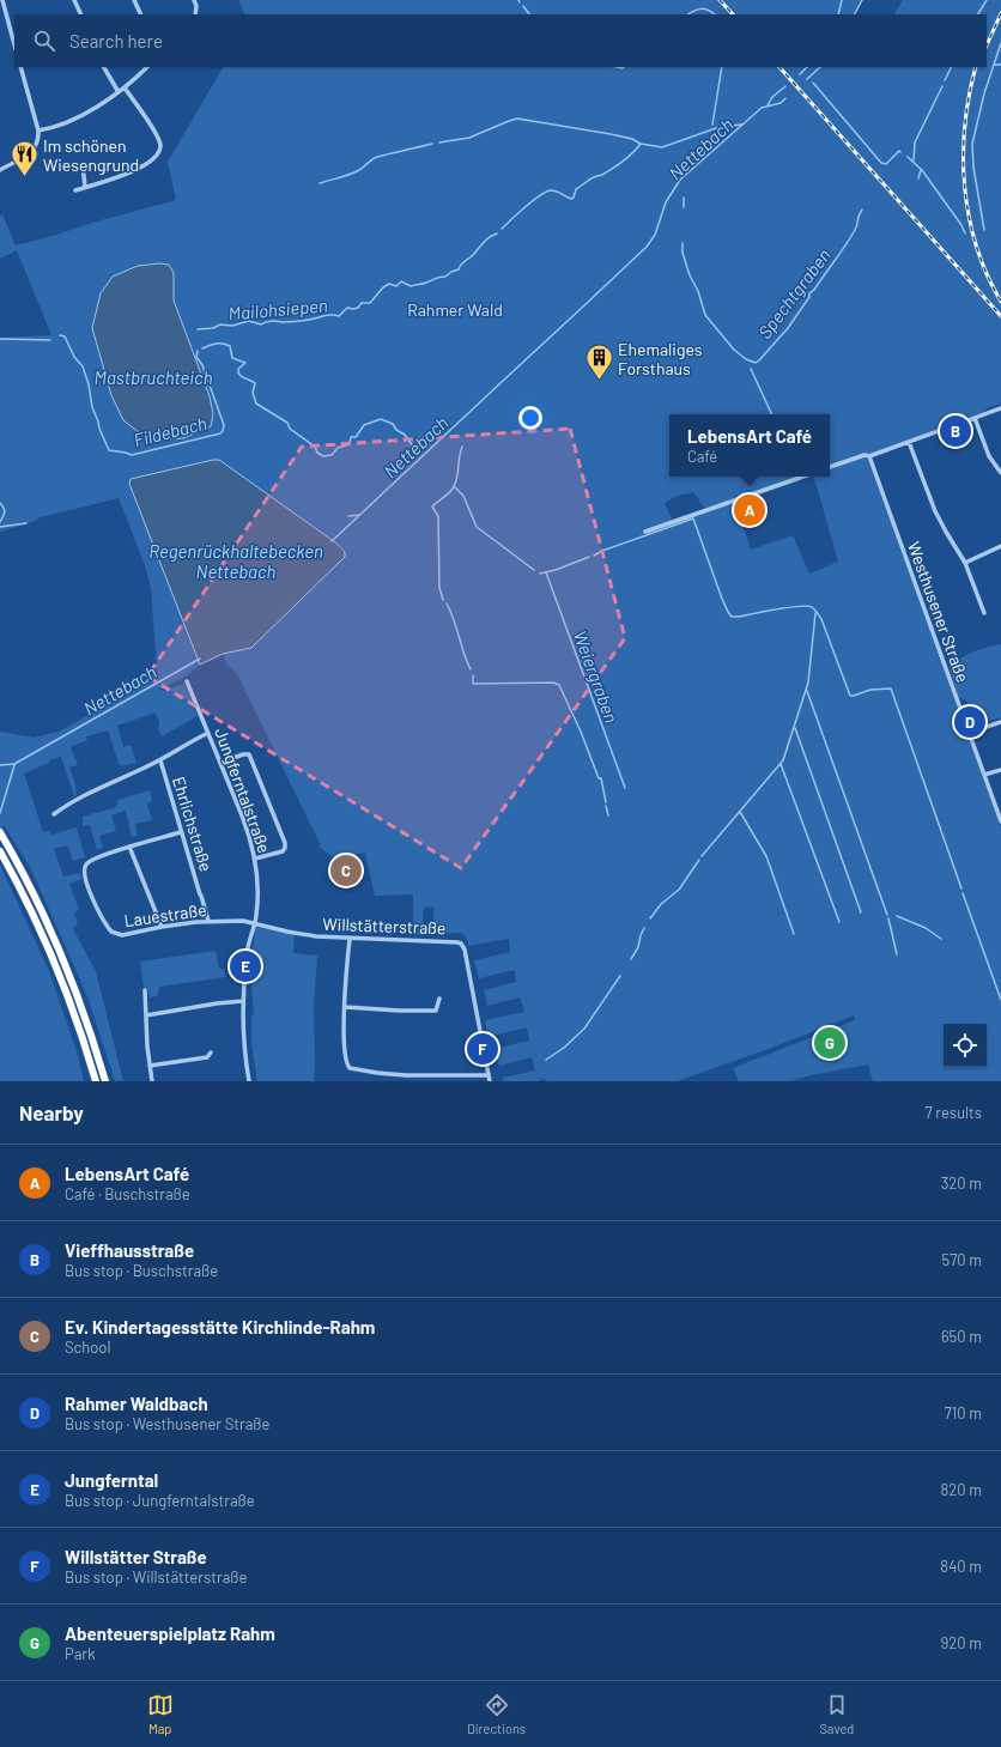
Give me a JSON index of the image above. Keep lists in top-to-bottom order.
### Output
{
  "streets": {
    "street": [
      "Westhusener Straße",
      "Jungferntalstraße",
      "Ehrlichstraße",
      "Lauestraße",
      "Willstätterstraße"
    ]
  },
  "crossings": [
    ["Jungferntalstraße", "Lauestraße"],
    ["Jungferntalstraße", "Willstätterstraße"],
    ["Ehrlichstraße", "Lauestraße"],
    ["Lauestraße", "Willstätterstraße"]
  ],
  "water": [
    "Nettebach",
    "Spechtgraben",
    "Mailohsiepen",
    "Mastbruchteich",
    "Fildebach",
    "Regenrückhaltebecken Nettebach",
    "Weiergraben"
  ],
  "parks": ["Rahmer Wald"],
  "places": {
    "restaurant": ["Im schönen Wiesengrund"],
    "building": ["Ehemaliges Forsthaus"]
  },
  "page": {
    "search": "Search here",
    "pins": [
      "B",
      "A",
      "D",
      "C",
      "E",
      "G",
      "F"
    ],
    "popup": ["LebensArt Café", "Café"],
    "heading": ["Nearby", "7 results"],
    "list": [
      {
        "mark": "A",
        "name": "LebensArt Café",
        "note": "Café · Buschstraße",
        "value": "320 m"
      },
      {
        "mark": "B",
        "name": "Vieffhausstraße",
        "note": "Bus stop · Buschstraße",
        "value": "570 m"
      },
      {
        "mark": "C",
        "name": "Ev. Kindertagesstätte Kirchlinde-Rahm",
        "note": "School",
        "value": "650 m"
      },
      {
        "mark": "D",
        "name": "Rahmer Waldbach",
        "note": "Bus stop · Westhusener Straße",
        "value": "710 m"
      },
      {
        "mark": "E",
        "name": "Jungferntal",
        "note": "Bus stop · Jungferntalstraße",
        "value": "820 m"
      },
      {
        "mark": "F",
        "name": "Willstätter Straße",
        "note": "Bus stop · Willstätterstraße",
        "value": "840 m"
      },
      {
        "mark": "G",
        "name": "Abenteuerspielplatz Rahm",
        "note": "Park",
        "value": "920 m"
      }
    ],
    "nav": ["Map", "Directions", "Saved"]
  }
}
